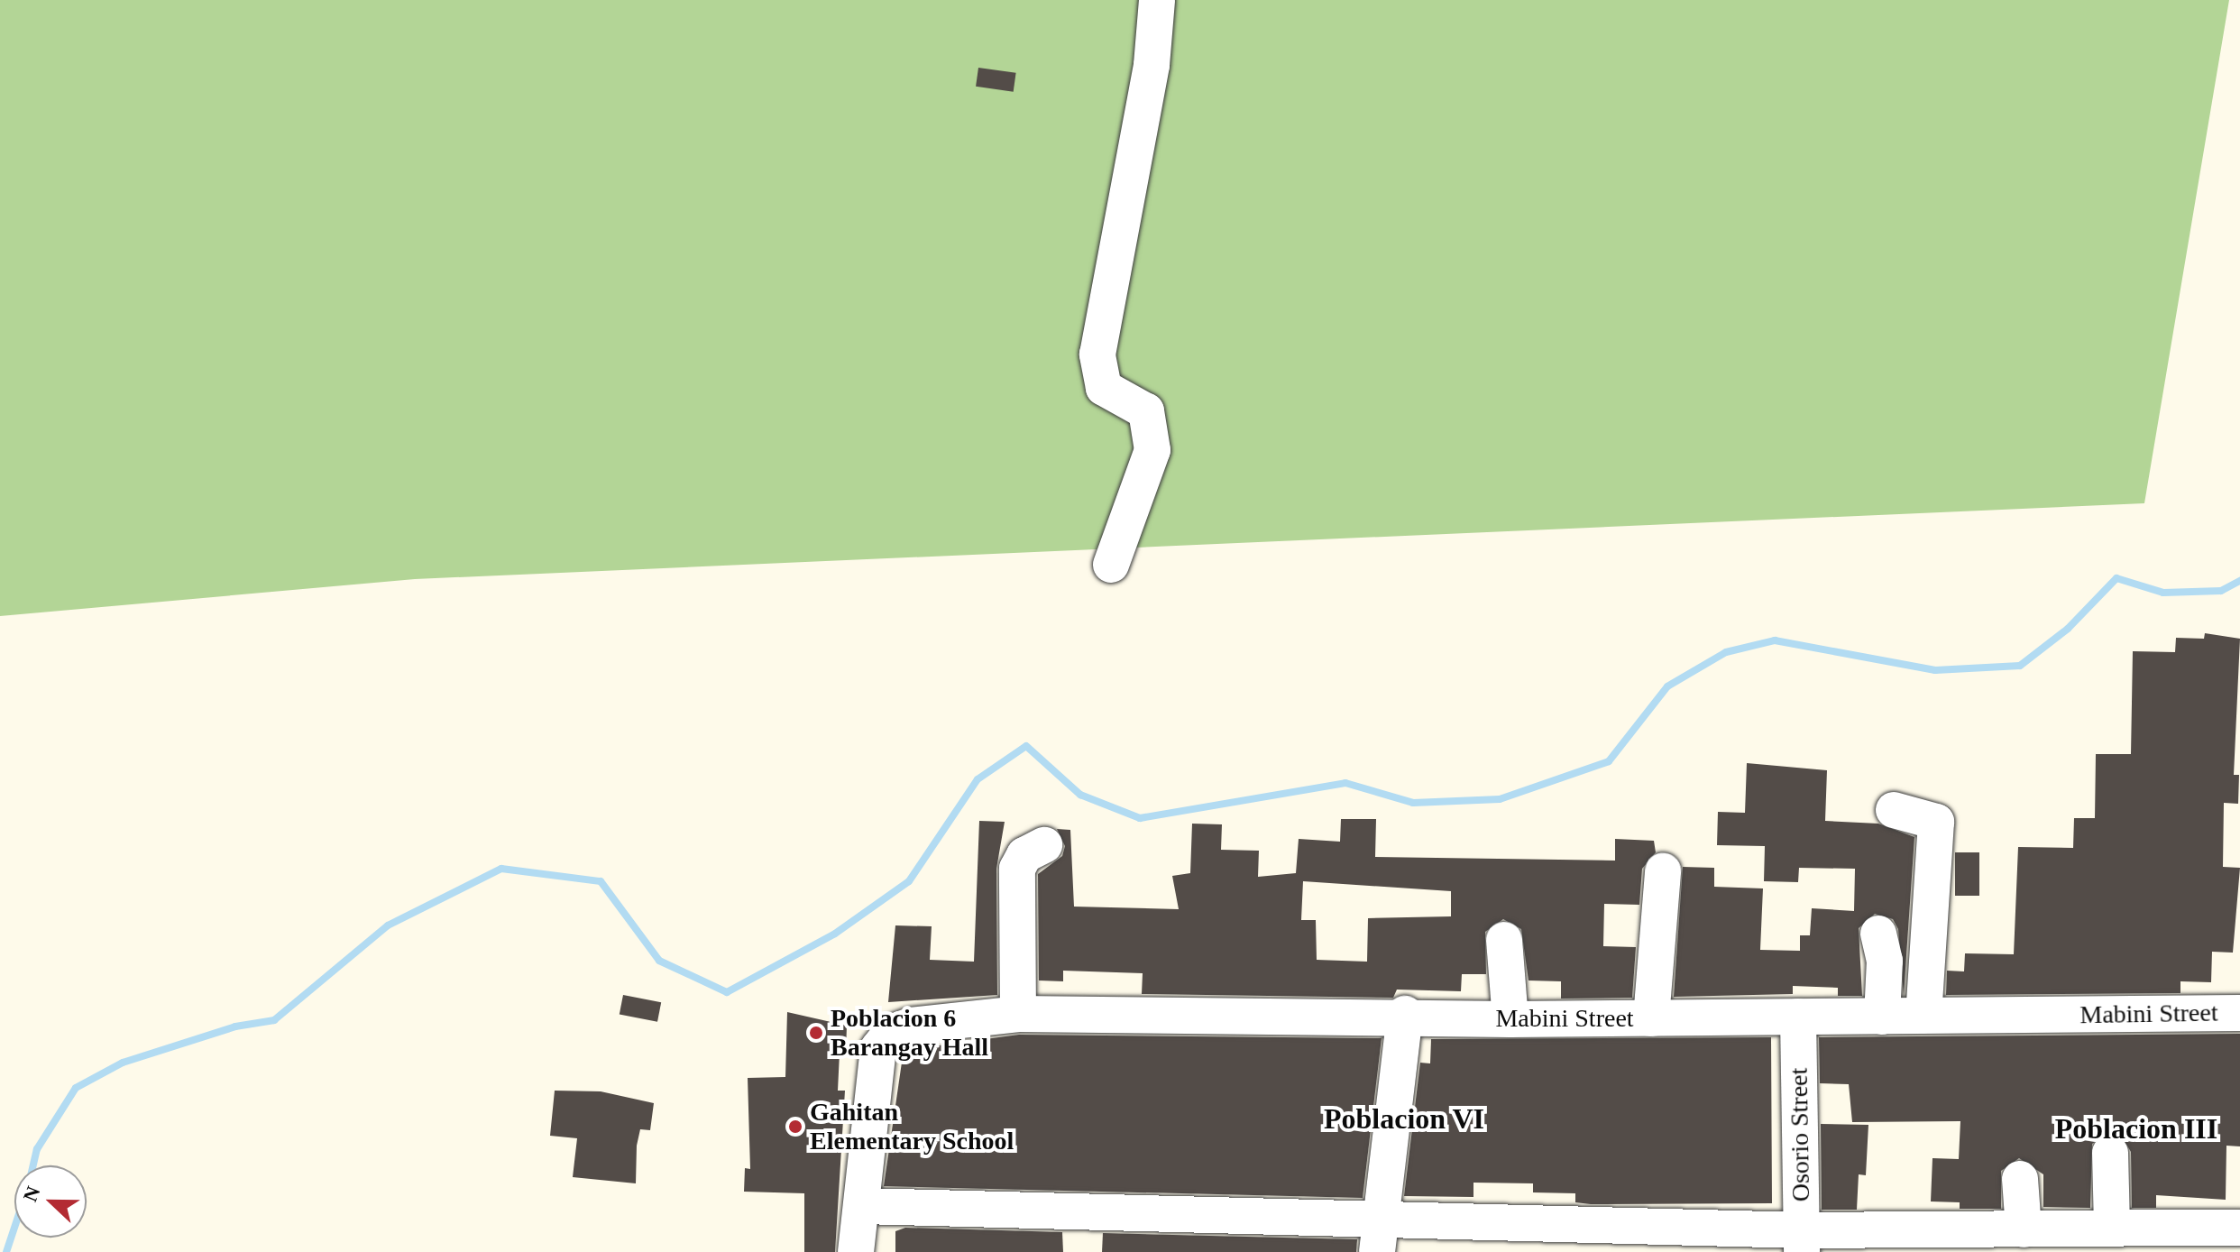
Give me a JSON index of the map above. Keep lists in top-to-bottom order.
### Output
{
  "streets": {
    "street": ["Mabini Street", "Osorio Street"]
  },
  "crossings": [
    ["Mabini Street", "Osorio Street"]
  ],
  "districts": ["Poblacion VI", "Poblacion III"],
  "places": ["Poblacion 6 Barangay Hall", "Gahitan Elementary School"],
  "north": "left"
}
